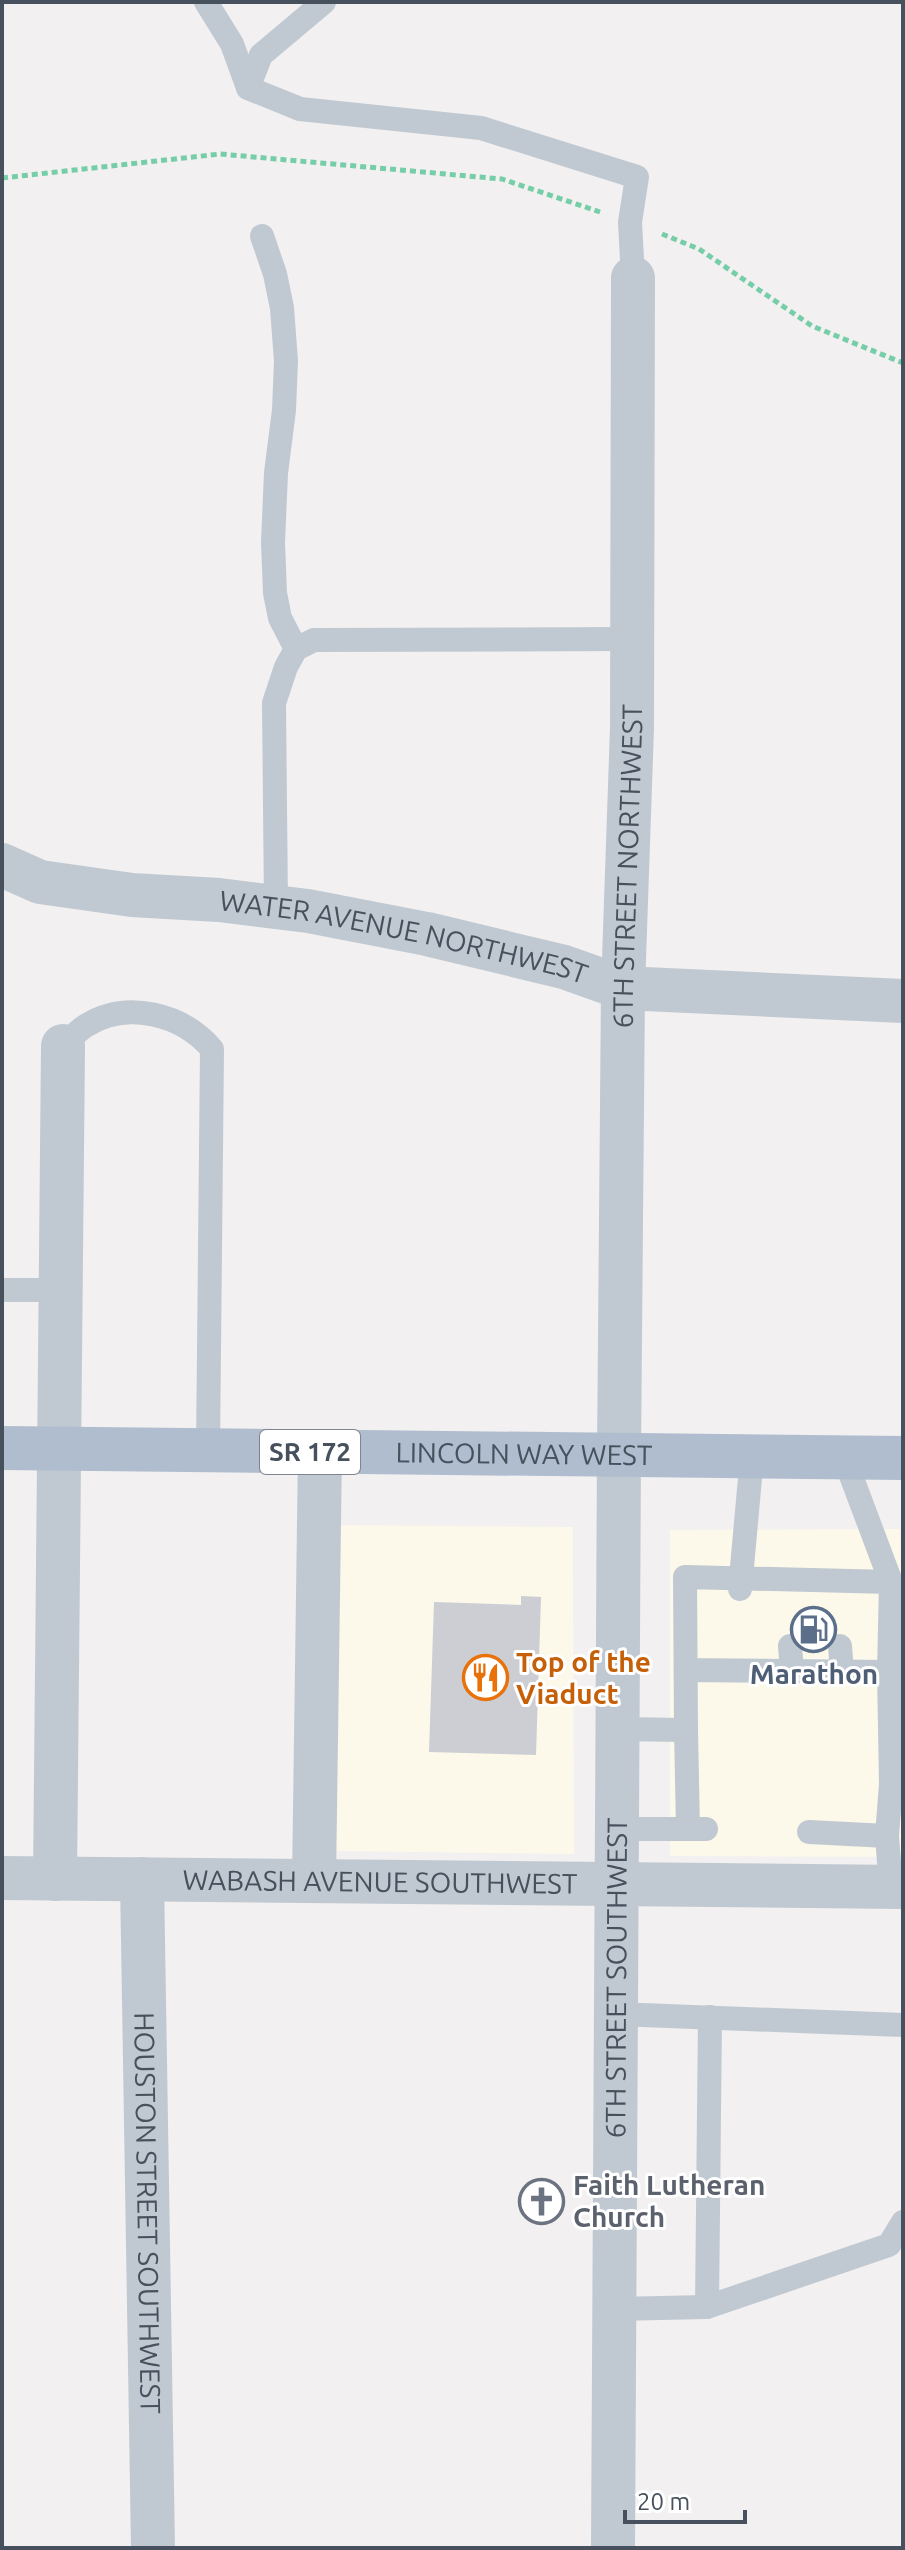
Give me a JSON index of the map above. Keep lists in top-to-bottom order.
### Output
{
  "streets": {
    "main road": ["SR 172", "LINCOLN WAY WEST"],
    "street": [
      "6TH STREET NORTHWEST",
      "WATER AVENUE NORTHWEST",
      "WABASH AVENUE SOUTHWEST",
      "6TH STREET SOUTHWEST",
      "HOUSTON STREET SOUTHWEST"
    ]
  },
  "crossings": [
    ["6TH STREET NORTHWEST", "WATER AVENUE NORTHWEST"],
    ["6TH STREET NORTHWEST", "LINCOLN WAY WEST"],
    ["6TH STREET NORTHWEST", "6TH STREET SOUTHWEST"],
    ["LINCOLN WAY WEST", "6TH STREET SOUTHWEST"],
    ["WABASH AVENUE SOUTHWEST", "6TH STREET SOUTHWEST"],
    ["WABASH AVENUE SOUTHWEST", "HOUSTON STREET SOUTHWEST"]
  ],
  "places": {
    "fuel station": ["Marathon"],
    "restaurant": ["Top of the Viaduct"],
    "church": ["Faith Lutheran Church"]
  },
  "scale_bar": "20 m"
}
